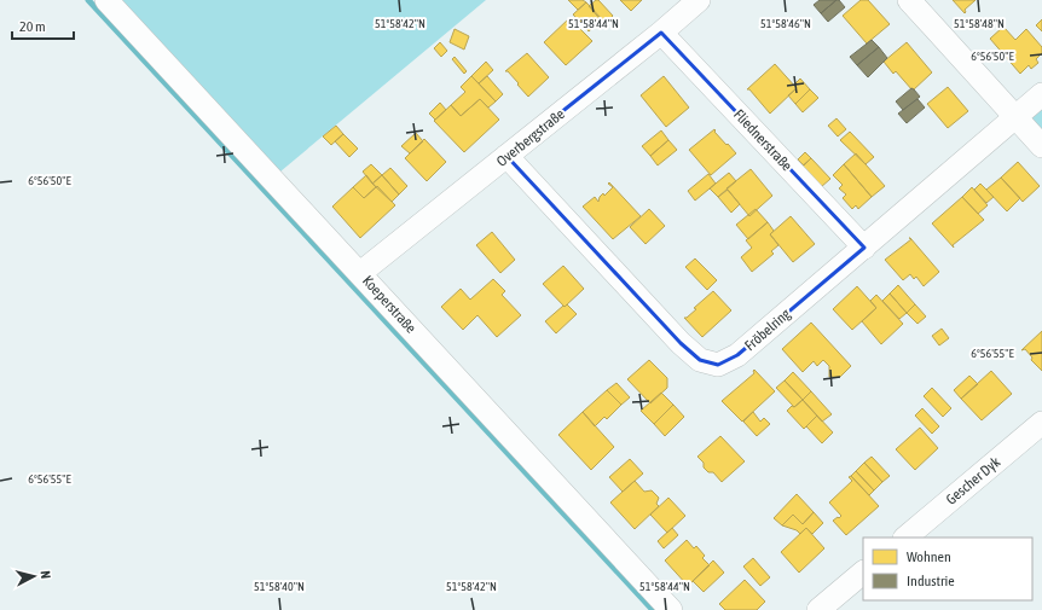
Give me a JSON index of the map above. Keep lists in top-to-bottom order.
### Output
{
  "streets": {
    "street": [
      "Overbergstraße",
      "Fliednerstraße",
      "Koeperstraße",
      "Fröbelring",
      "Gescher Dyk"
    ]
  },
  "crossings": [
    ["Overbergstraße", "Fliednerstraße"],
    ["Overbergstraße", "Koeperstraße"],
    ["Overbergstraße", "Fröbelring"],
    ["Fliednerstraße", "Fröbelring"]
  ],
  "legend": ["Wohnen", "Industrie"],
  "scale_bar": "20 m",
  "north": "right",
  "coordinates": [
    "51°58'42\"N",
    "51°58'44\"N",
    "51°58'46\"N",
    "51°58'48\"N",
    "6°56'50\"E",
    "6°56'55\"E",
    "51°58'40\"N"
  ]
}
